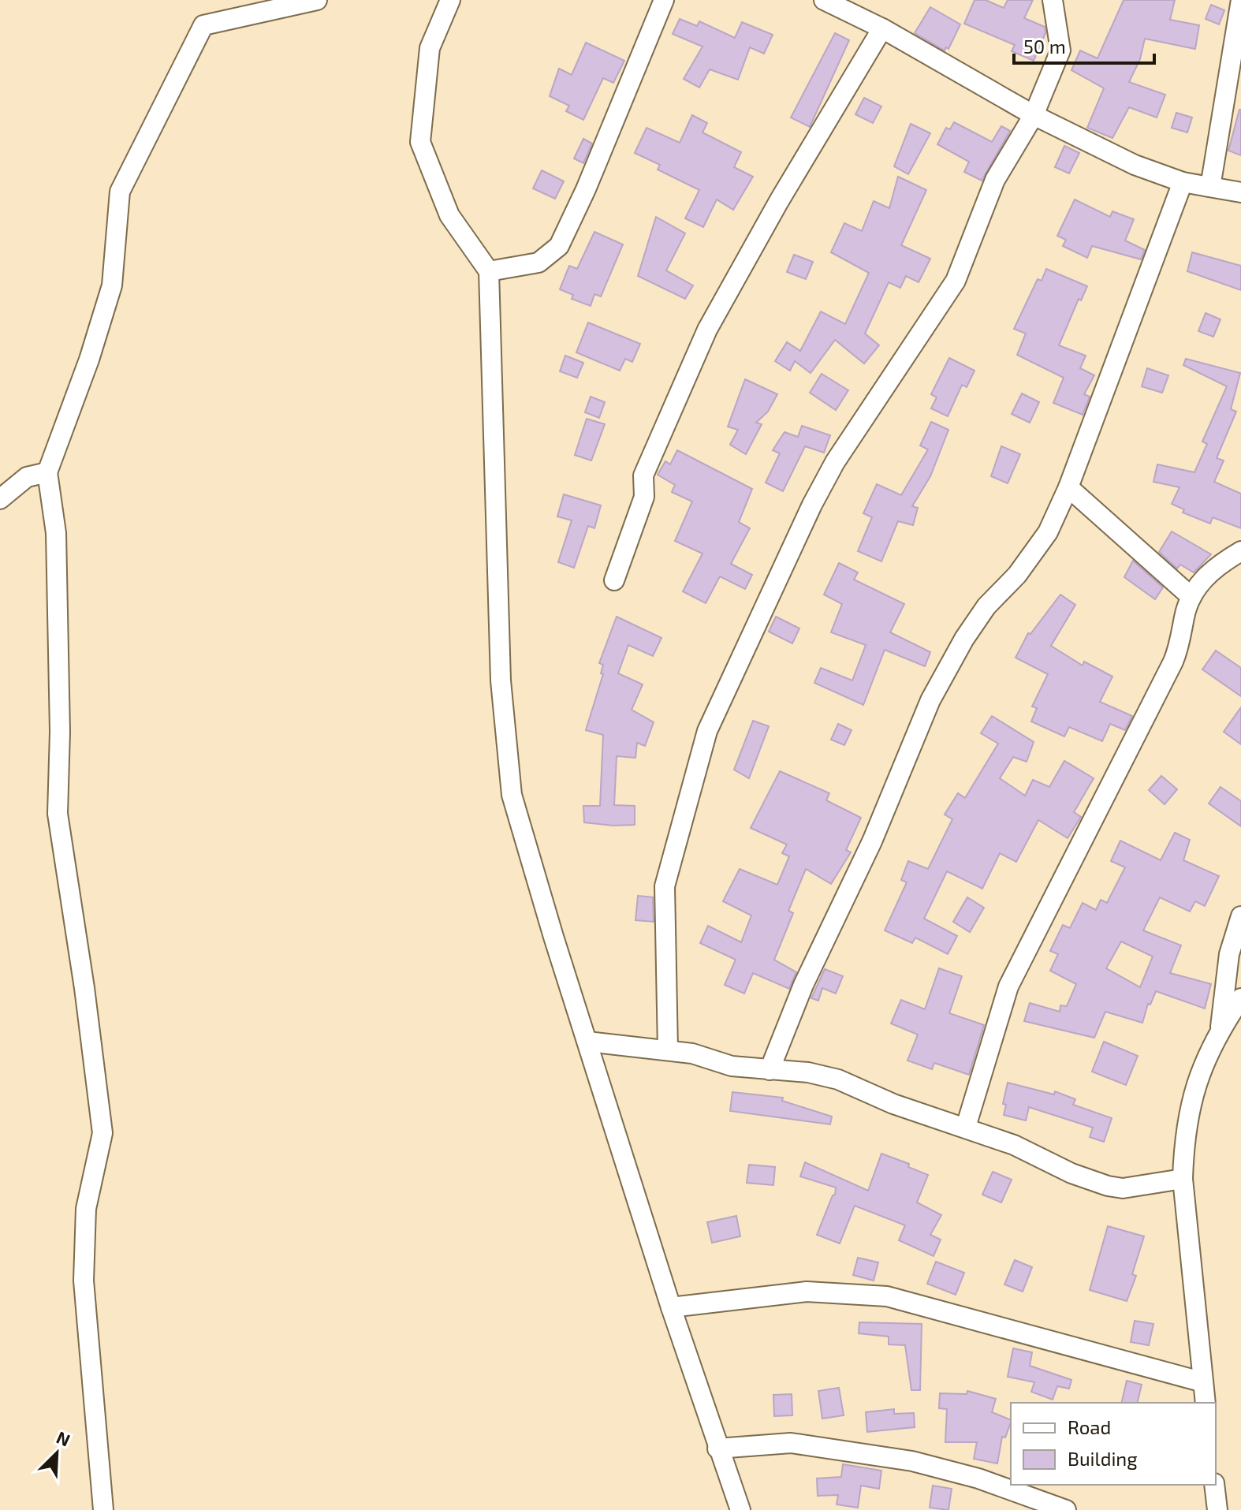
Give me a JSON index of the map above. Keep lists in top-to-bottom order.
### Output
{
  "legend": ["Road", "Building"],
  "scale_bar": "50 m",
  "north": "top right"
}
